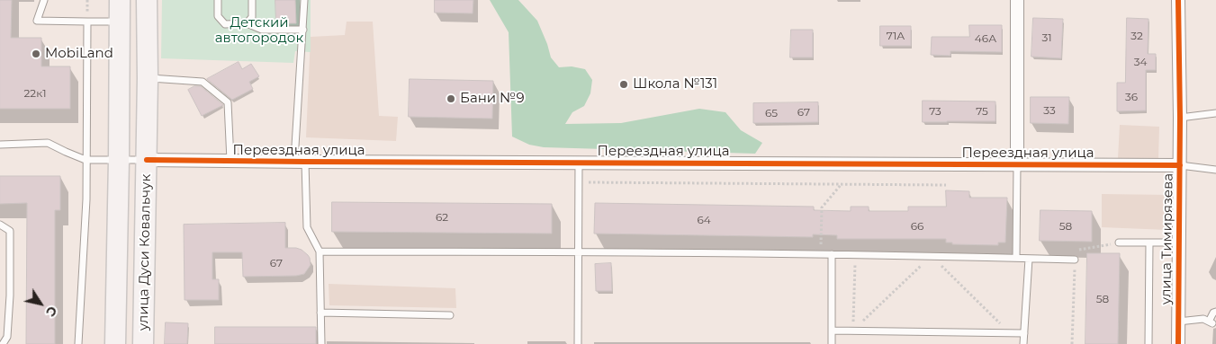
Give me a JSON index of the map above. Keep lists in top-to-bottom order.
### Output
{
  "streets": {
    "main road": ["улица Дуси Ковальчук"],
    "street": ["Переездная улица", "улица Тимирязева"]
  },
  "crossings": [
    ["Переездная улица", "улица Тимирязева"],
    ["Переездная улица", "улица Дуси Ковальчук"]
  ],
  "parks": ["Детский автогородок"],
  "places": ["MobiLand", "Школа №131", "Бани №9"],
  "house_numbers": [
    "71А",
    "32",
    "31",
    "46А",
    "34",
    "22к1",
    "36",
    "33",
    "73",
    "75",
    "67",
    "65",
    "62",
    "64",
    "66",
    "58",
    "67",
    "58"
  ],
  "north": "bottom right"
}
